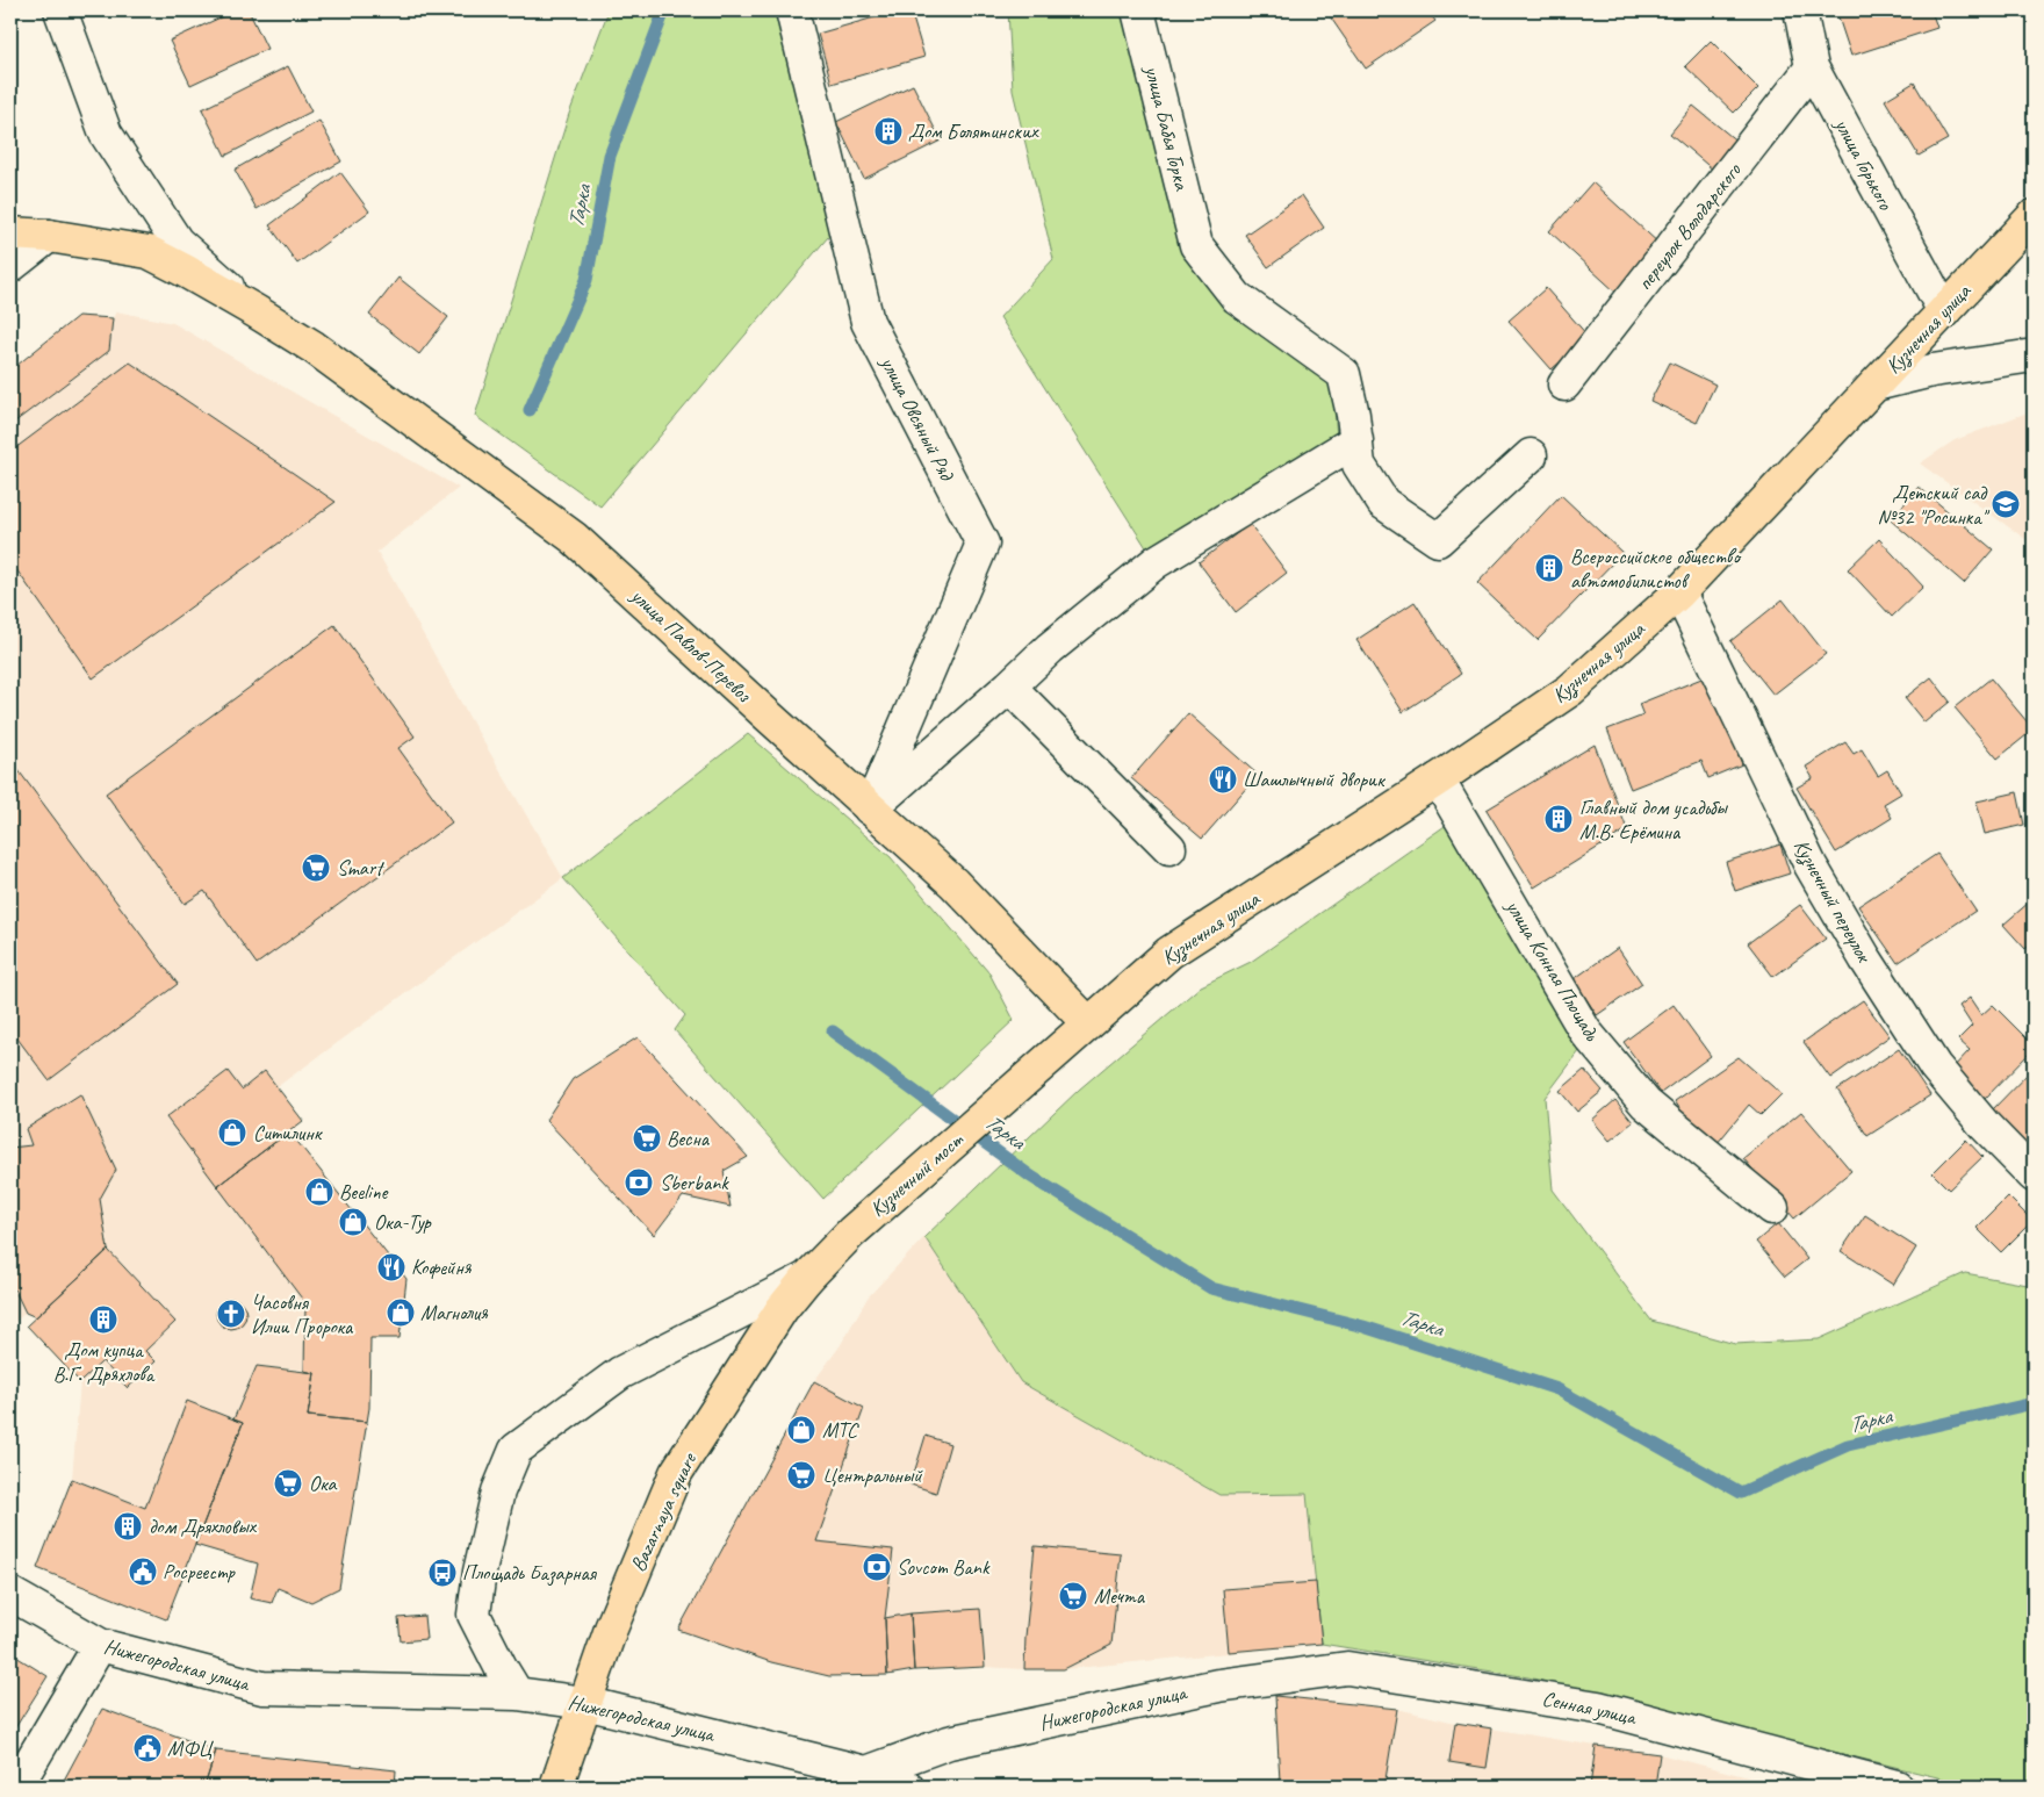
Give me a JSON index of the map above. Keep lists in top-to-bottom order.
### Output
{
  "streets": {
    "main road": [
      "Кузнечная улица",
      "улица Павлов-Перевоз",
      "Кузнечный мост",
      "Bazarnaya square"
    ],
    "street": [
      "улица Бабья Горка",
      "улица Горького",
      "переулок Володарского",
      "улица Овсяный Ряд",
      "Кузнечный переулок",
      "улица Конная Площадь",
      "Нижегородская улица",
      "Сенная улица"
    ]
  },
  "crossings": [
    ["улица Горького", "переулок Володарского"],
    ["улица Горького", "Кузнечная улица"],
    ["Кузнечная улица", "улица Павлов-Перевоз"],
    ["Кузнечная улица", "Кузнечный переулок"],
    ["Кузнечная улица", "улица Конная Площадь"],
    ["Кузнечная улица", "Кузнечный мост"],
    ["улица Овсяный Ряд", "улица Павлов-Перевоз"],
    ["Кузнечный мост", "Bazarnaya square"],
    ["Bazarnaya square", "Нижегородская улица"],
    ["Нижегородская улица", "Сенная улица"]
  ],
  "water": ["Тарка"],
  "places": {
    "building": [
      "Дом Болятинских",
      "Всероссийское общество автомобилистов",
      "Главный дом усадьбы М.В. Ерёмина",
      "Дом купца В.Г. Дряхлова",
      "дом Дряхловых"
    ],
    "school or university": ["Детский сад №32 \"Росинка\""],
    "restaurant": ["Шашлычный дворик", "Кофейня"],
    "supermarket": [
      "Smart",
      "Весна",
      "Центральный",
      "Ока",
      "Мечта"
    ],
    "shop": [
      "Ситилинк",
      "Beeline",
      "Ока-Тур",
      "Магнолия",
      "МТС"
    ],
    "bank": ["Sberbank", "Sovcom Bank"],
    "church": ["Часовня Илии Пророка"],
    "public building": ["Росреестр", "МФЦ"],
    "bus stop": ["Площадь Базарная"]
  }
}
